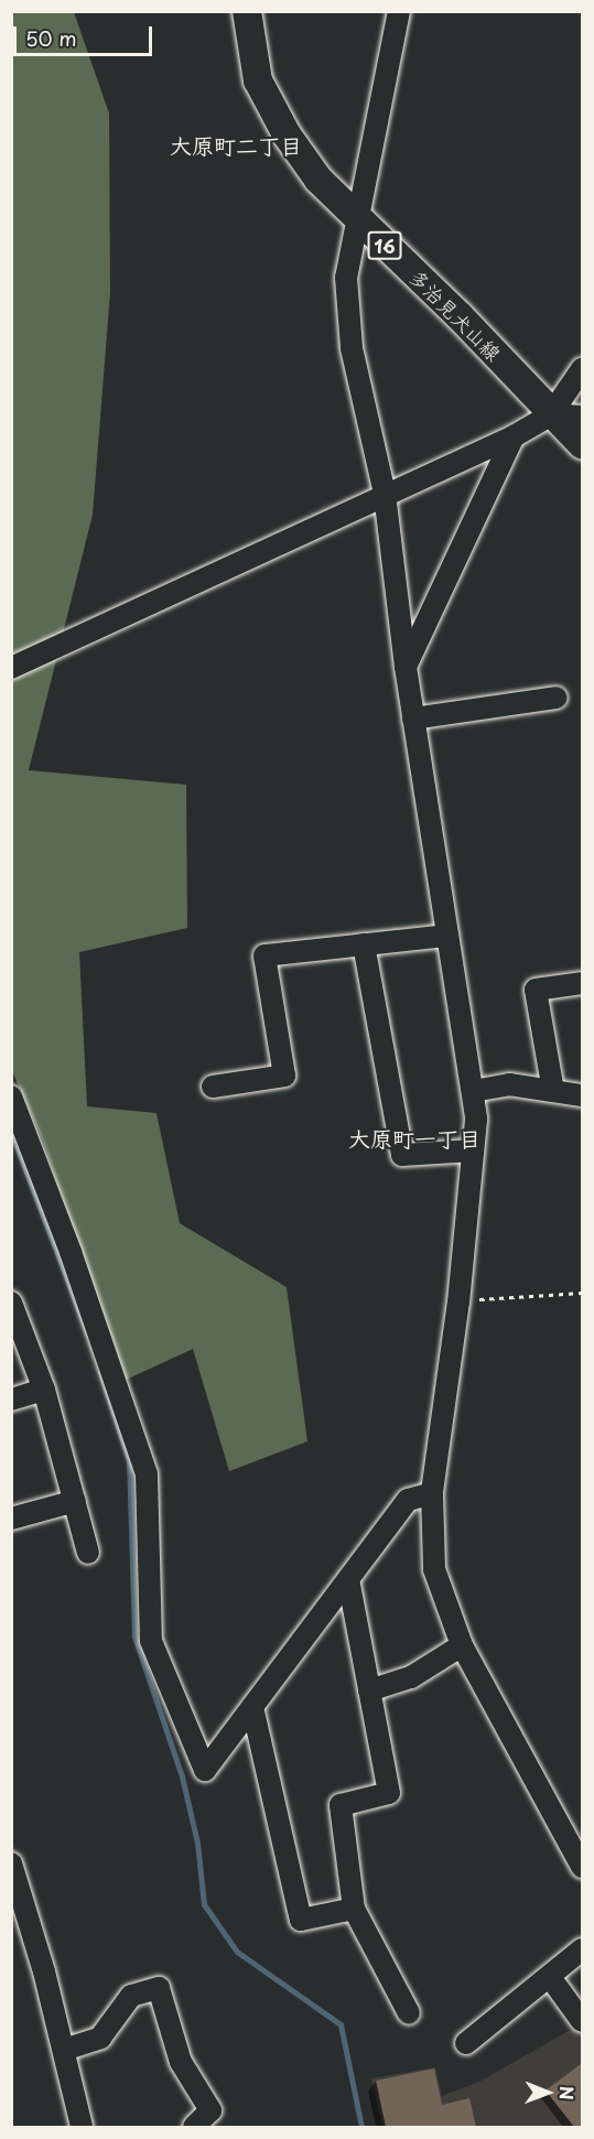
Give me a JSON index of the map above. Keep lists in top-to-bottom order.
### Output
{
  "streets": {
    "main road": ["16", "多治見犬山線"]
  },
  "districts": ["大原町二丁目", "大原町一丁目"],
  "scale_bar": "50 m",
  "north": "right"
}
